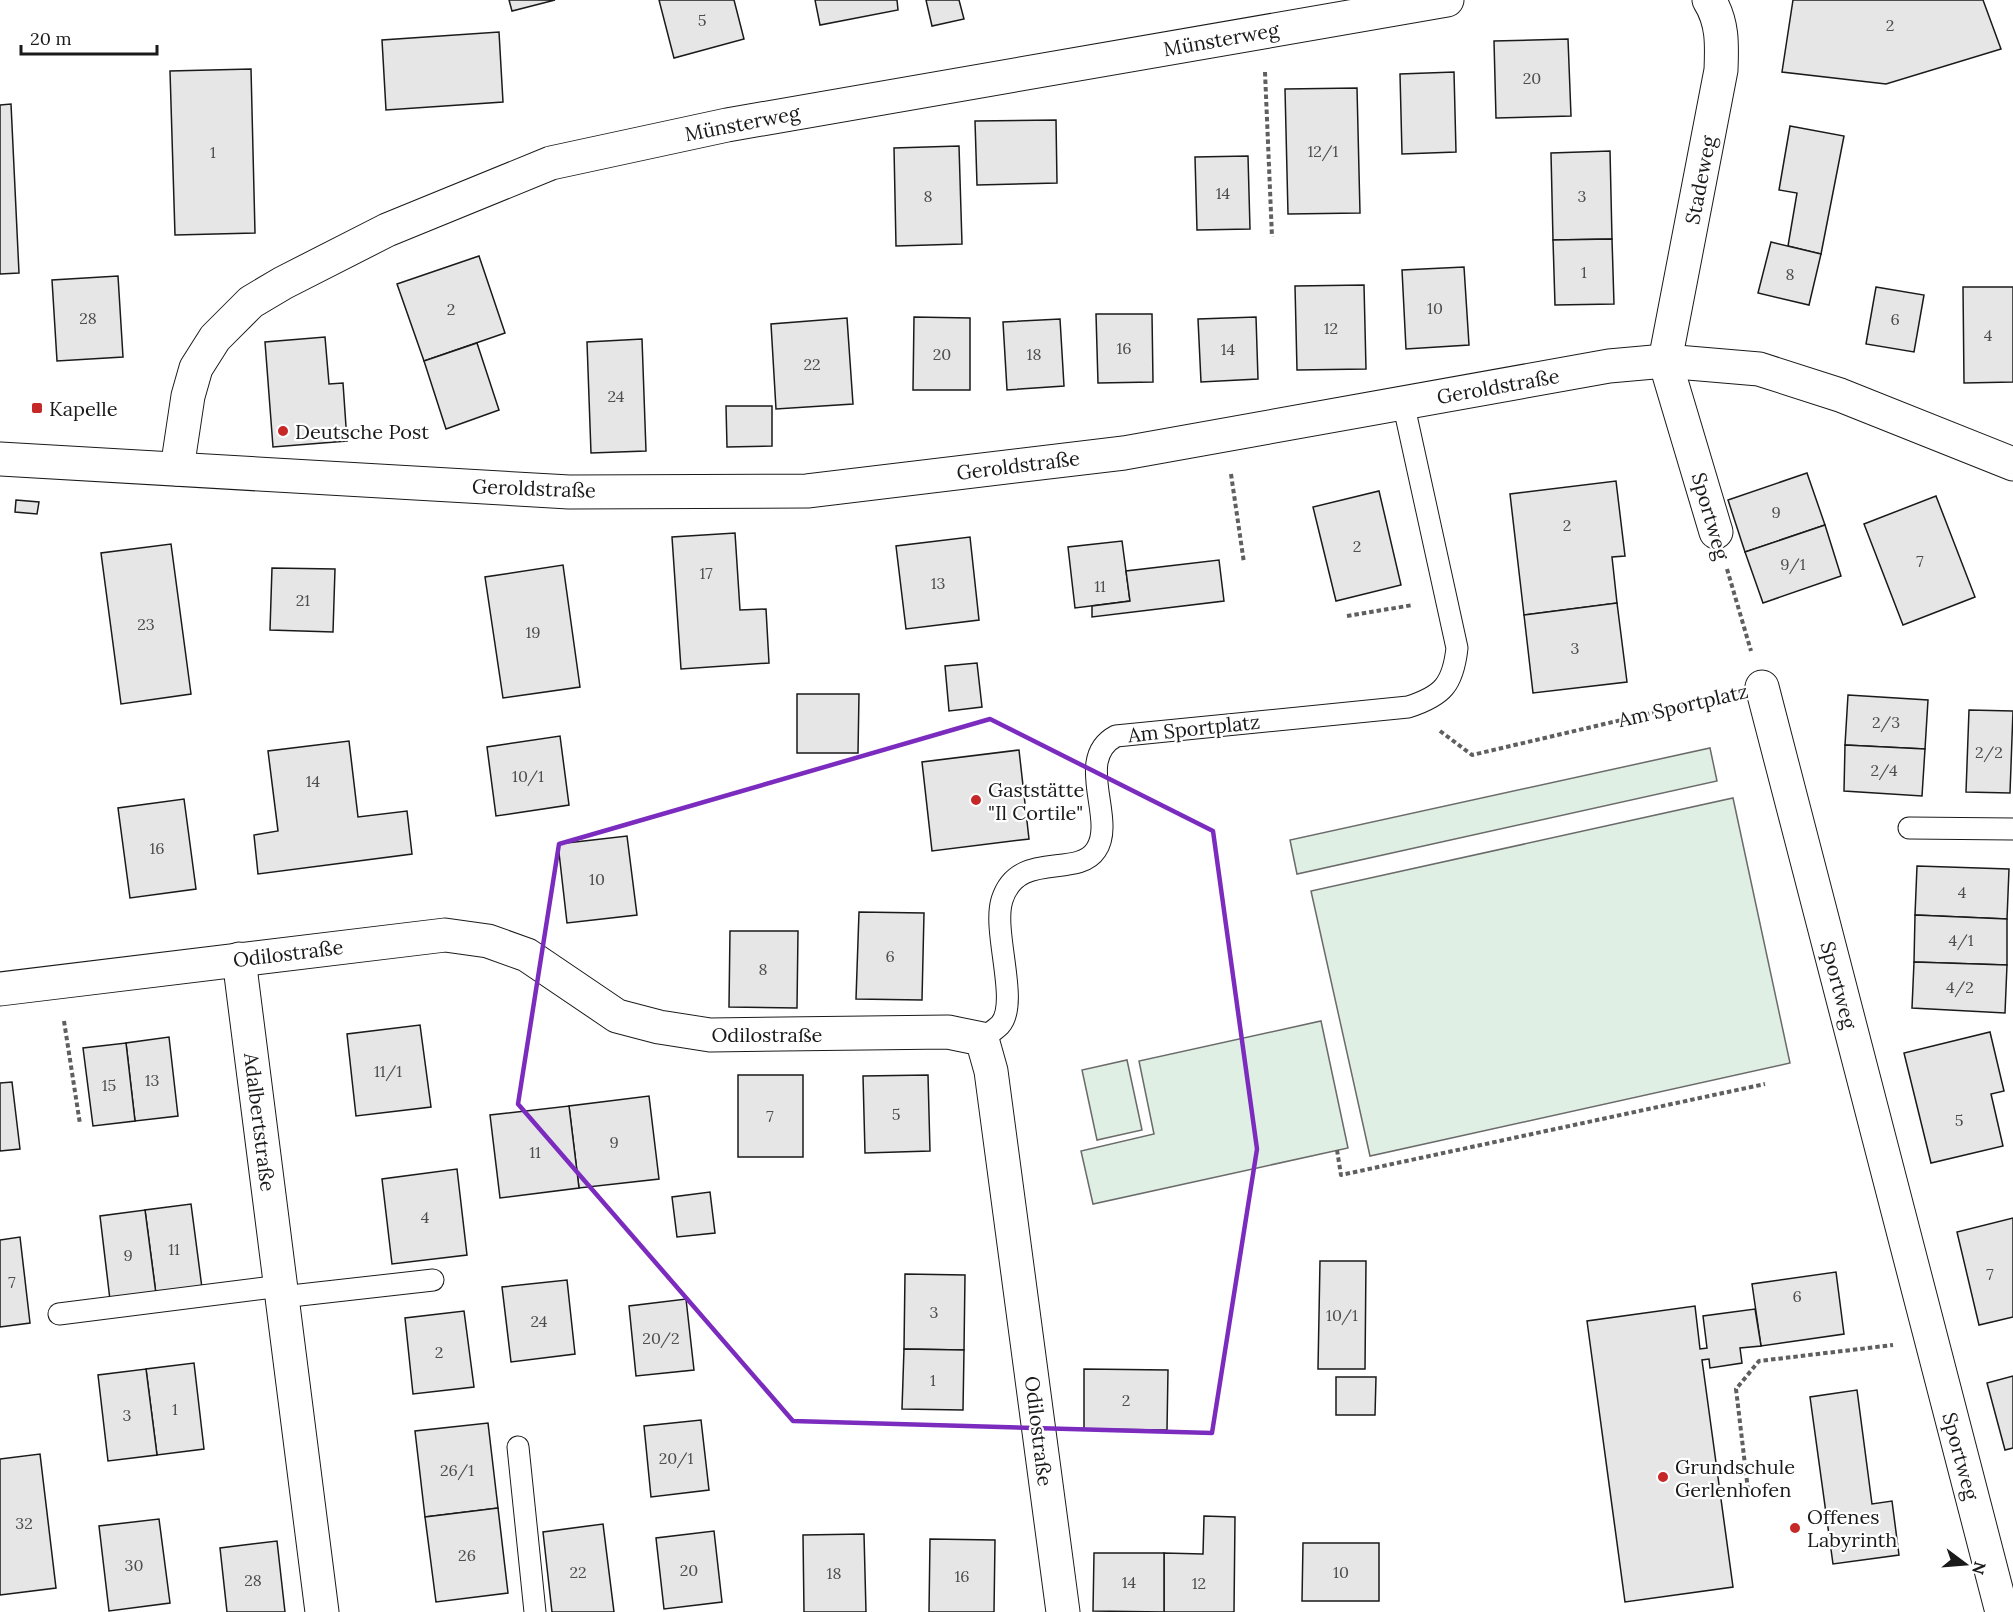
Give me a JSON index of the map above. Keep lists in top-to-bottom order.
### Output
{
  "streets": {
    "street": [
      "Münsterweg",
      "Stadeweg",
      "Geroldstraße",
      "Sportweg",
      "Odilostraße",
      "Adalbertstraße"
    ],
    "lane": ["Am Sportplatz"]
  },
  "crossings": [
    ["Münsterweg", "Geroldstraße"],
    ["Stadeweg", "Geroldstraße"],
    ["Stadeweg", "Sportweg"],
    ["Geroldstraße", "Sportweg"],
    ["Geroldstraße", "Am Sportplatz"],
    ["Sportweg", "Am Sportplatz"],
    ["Am Sportplatz", "Odilostraße"],
    ["Odilostraße", "Adalbertstraße"]
  ],
  "places": {
    "transit": ["Kapelle"],
    "other": [
      "Deutsche Post",
      "Gaststätte \"Il Cortile\"",
      "Grundschule Gerlenhofen",
      "Offenes Labyrinth"
    ]
  },
  "house_numbers": [
    "5",
    "2",
    "20",
    "12/1",
    "1",
    "14",
    "8",
    "3",
    "1",
    "8",
    "10",
    "2",
    "28",
    "6",
    "12",
    "4",
    "16",
    "14",
    "20",
    "18",
    "22",
    "24",
    "9",
    "2",
    "2",
    "7",
    "9/1",
    "17",
    "13",
    "11",
    "21",
    "23",
    "19",
    "3",
    "2/3",
    "2/2",
    "2/4",
    "10/1",
    "14",
    "16",
    "10",
    "4",
    "4/1",
    "6",
    "8",
    "4/2",
    "11/1",
    "13",
    "15",
    "5",
    "7",
    "5",
    "9",
    "11",
    "4",
    "11",
    "9",
    "7",
    "7",
    "6",
    "3",
    "10/1",
    "24",
    "20/2",
    "2",
    "1",
    "2",
    "1",
    "3",
    "20/1",
    "26/1",
    "32",
    "26",
    "30",
    "20",
    "22",
    "10",
    "18",
    "16",
    "28",
    "14",
    "12"
  ],
  "scale_bar": "20 m",
  "north": "right"
}
